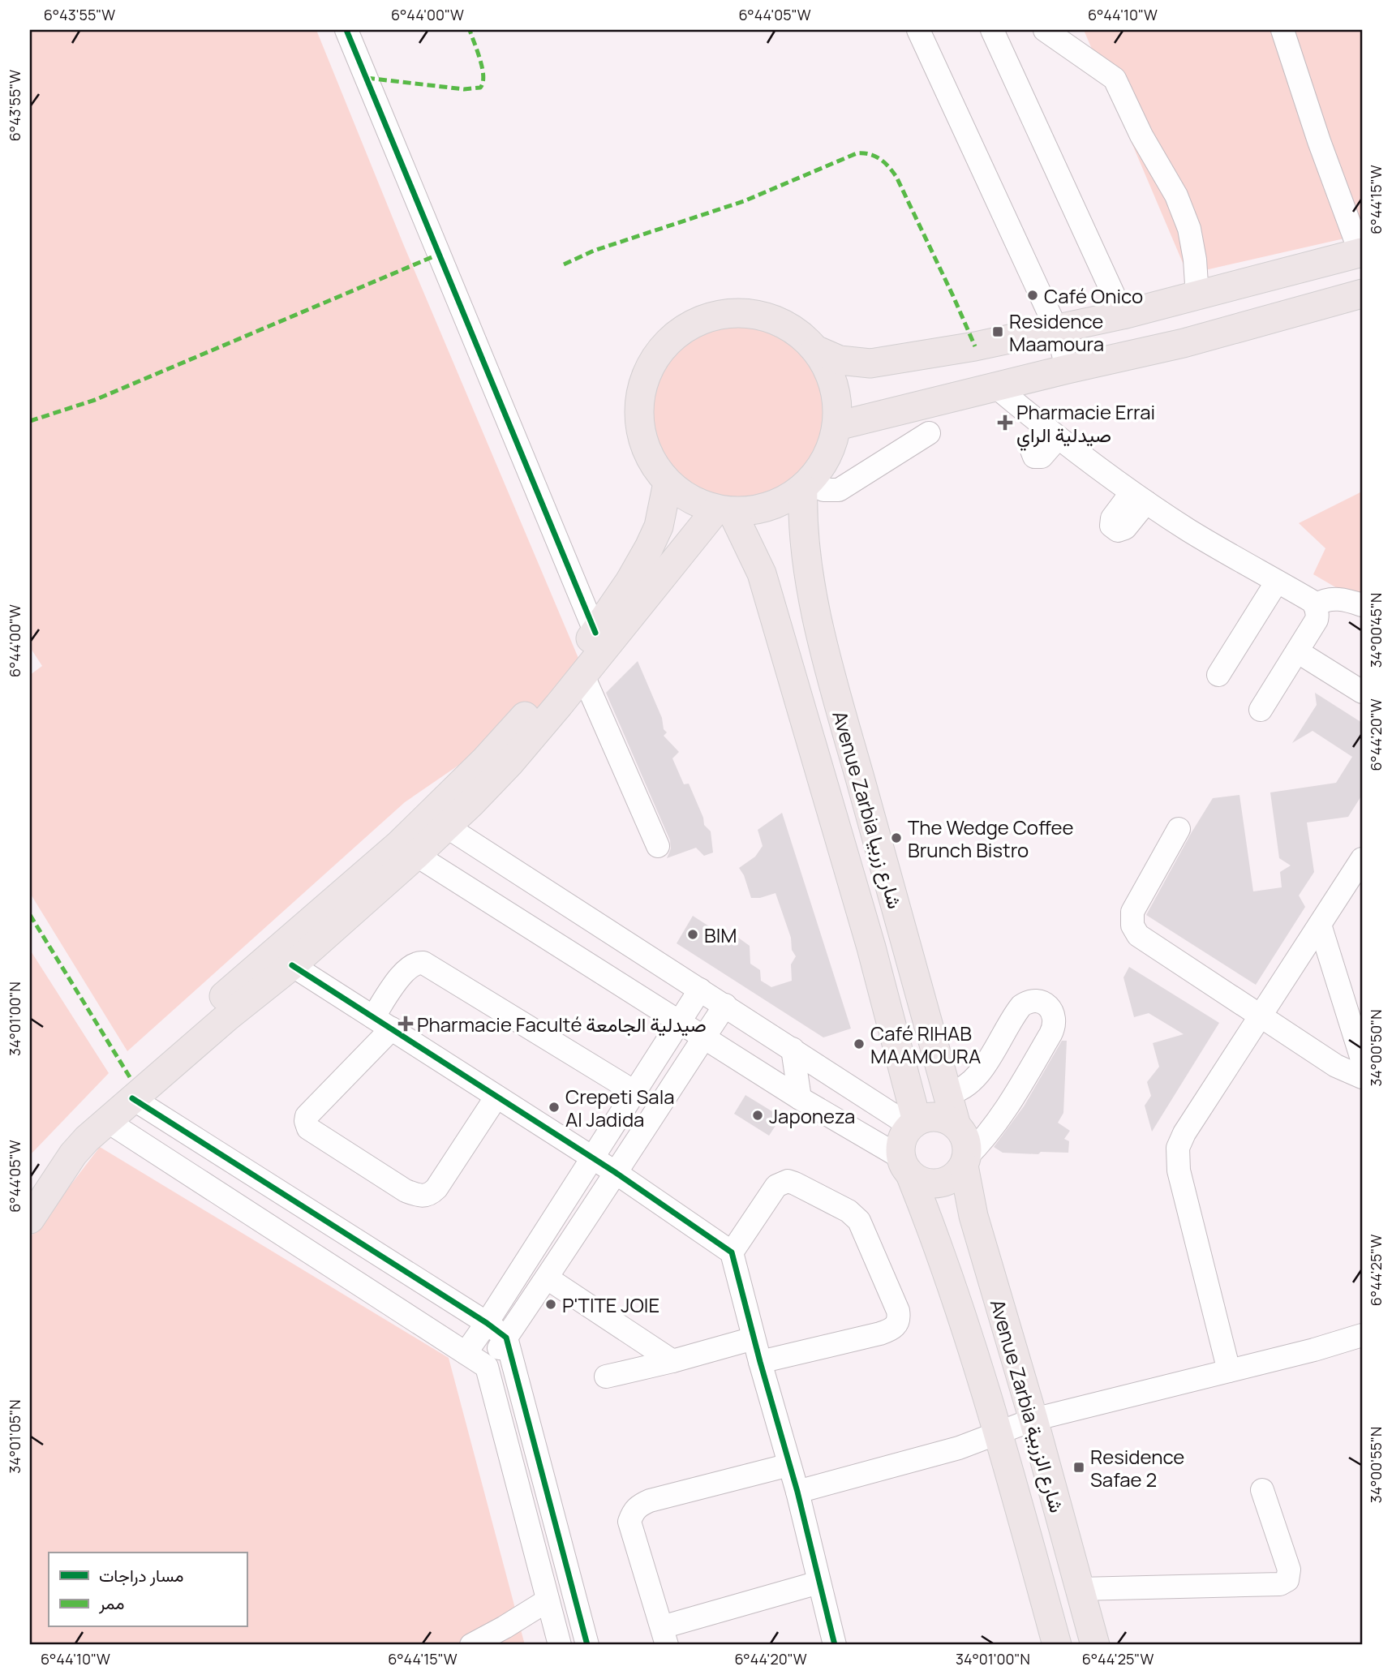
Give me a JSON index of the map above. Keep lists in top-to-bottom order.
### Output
{
  "streets": {
    "main road": ["Avenue Zarbia شارع زربيا", "Avenue Zarbia شارع الزربية"]
  },
  "crossings": [
    ["Avenue Zarbia شارع زربيا", "Avenue Zarbia شارع الزربية"]
  ],
  "places": {
    "other": [
      "Café Onico",
      "The Wedge Coffee Brunch Bistro",
      "BIM",
      "Café RIHAB MAAMOURA",
      "Crepeti Sala Al Jadida",
      "Japoneza",
      "P'TITE JOIE"
    ],
    "transit": ["Residence Maamoura", "Residence Safae 2"],
    "health": ["Pharmacie Errai صيدلية الراي", "Pharmacie Faculté صيدلية الجامعة"]
  },
  "legend": ["مسار دراجات", "ممر"],
  "coordinates": [
    "6°43'55\"W",
    "6°44'00\"W",
    "6°44'05\"W",
    "6°44'10\"W",
    "6°44'15\"W",
    "34°00'45\"N",
    "6°44'20\"W",
    "34°01'00\"N",
    "34°00'50\"N",
    "6°44'25\"W",
    "34°01'05\"N",
    "34°00'55\"N"
  ]
}
